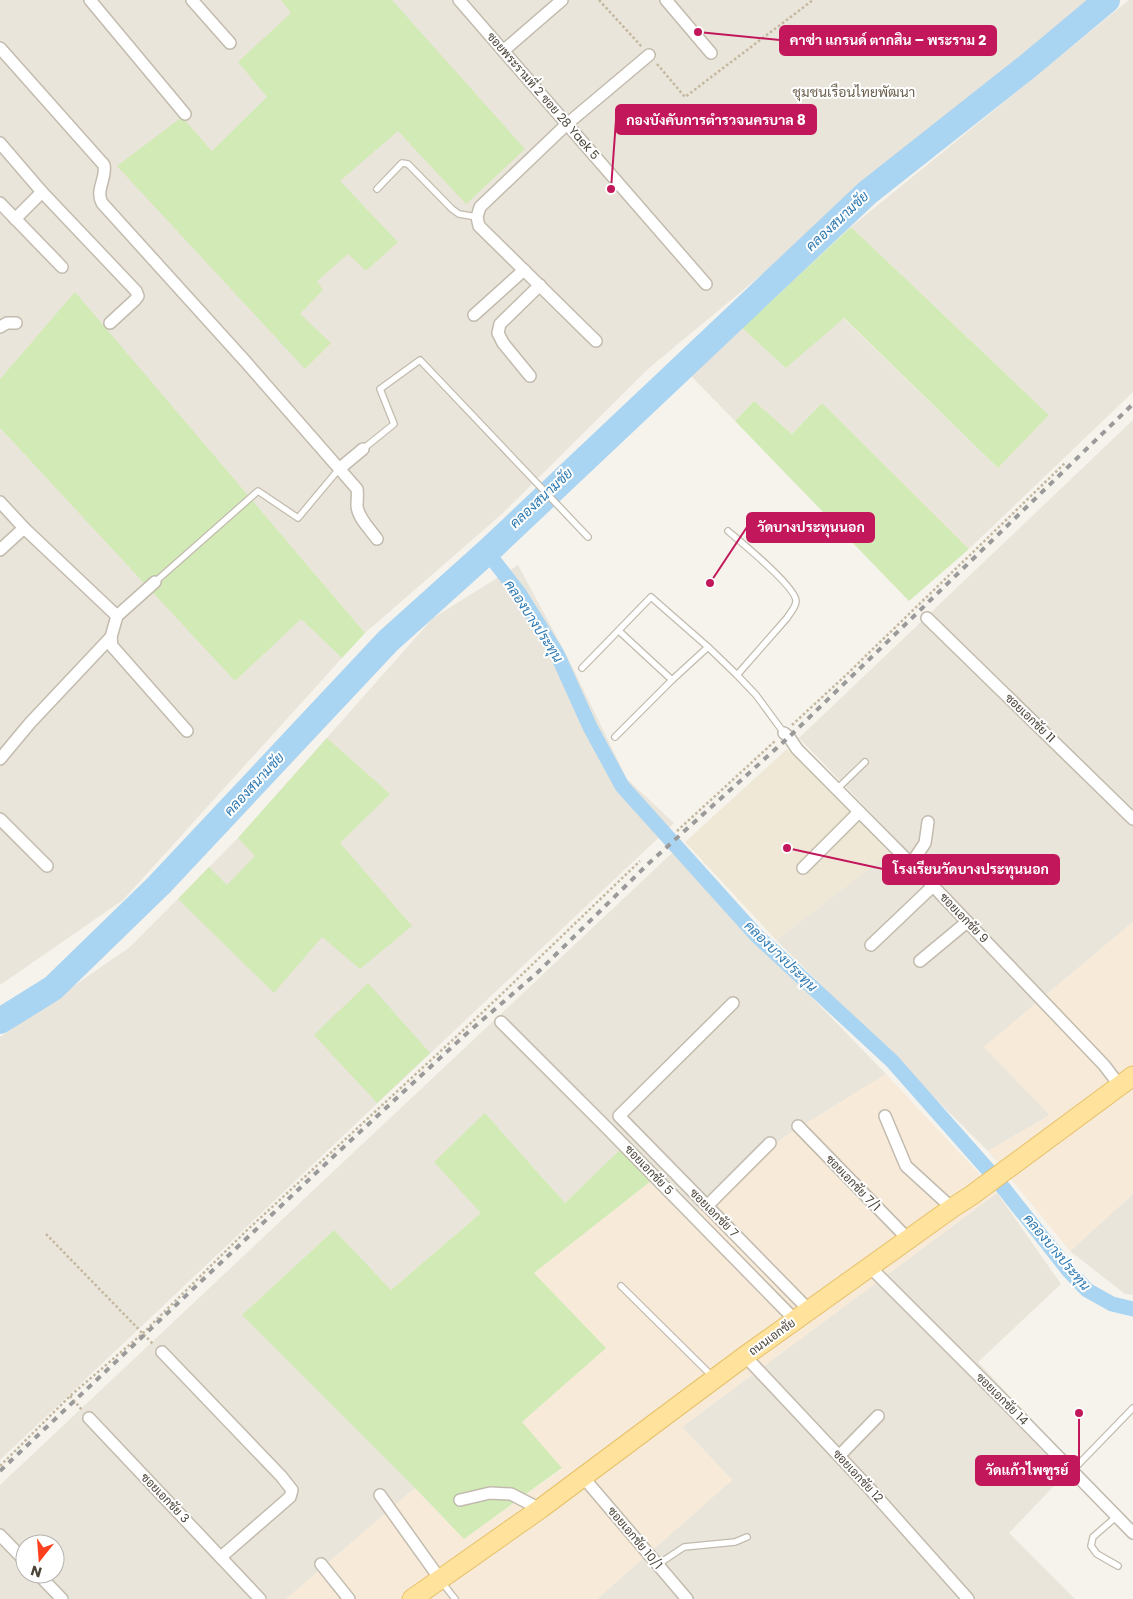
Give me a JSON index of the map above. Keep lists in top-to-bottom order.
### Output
{
  "streets": {
    "main road": ["ถนนเอกชัย"],
    "street": [
      "ซอยพระรามที่ 2 ซอย 28 Yaek 5",
      "ซอยเอกชัย 11",
      "ซอยเอกชัย 9",
      "ซอยเอกชัย 5",
      "ซอยเอกชัย 7/1",
      "ซอยเอกชัย 7",
      "ซอยเอกชัย 14",
      "ซอยเอกชัย 12",
      "ซอยเอกชัย 3",
      "ซอยเอกชัย 10/1"
    ]
  },
  "crossings": [
    ["ซอยเอกชัย 9", "ถนนเอกชัย"],
    ["ซอยเอกชัย 5", "ซอยเอกชัย 7"],
    ["ซอยเอกชัย 5", "ถนนเอกชัย"],
    ["ซอยเอกชัย 7/1", "ถนนเอกชัย"],
    ["ซอยเอกชัย 7", "ถนนเอกชัย"],
    ["ถนนเอกชัย", "ซอยเอกชัย 14"],
    ["ถนนเอกชัย", "ซอยเอกชัย 12"],
    ["ถนนเอกชัย", "ซอยเอกชัย 10/1"]
  ],
  "districts": ["ชุมชนเรือนไทยพัฒนา"],
  "water": ["คลองสนามชัย", "คลองบางประทุน"],
  "places": [
    "คาซ่า แกรนด์ ตากสิน – พระราม 2",
    "กองบังคับการตำรวจนครบาล 8",
    "วัดบางประทุนนอก",
    "โรงเรียนวัดบางประทุนนอก",
    "วัดแก้วไพฑูรย์"
  ],
  "north": "bottom"
}
